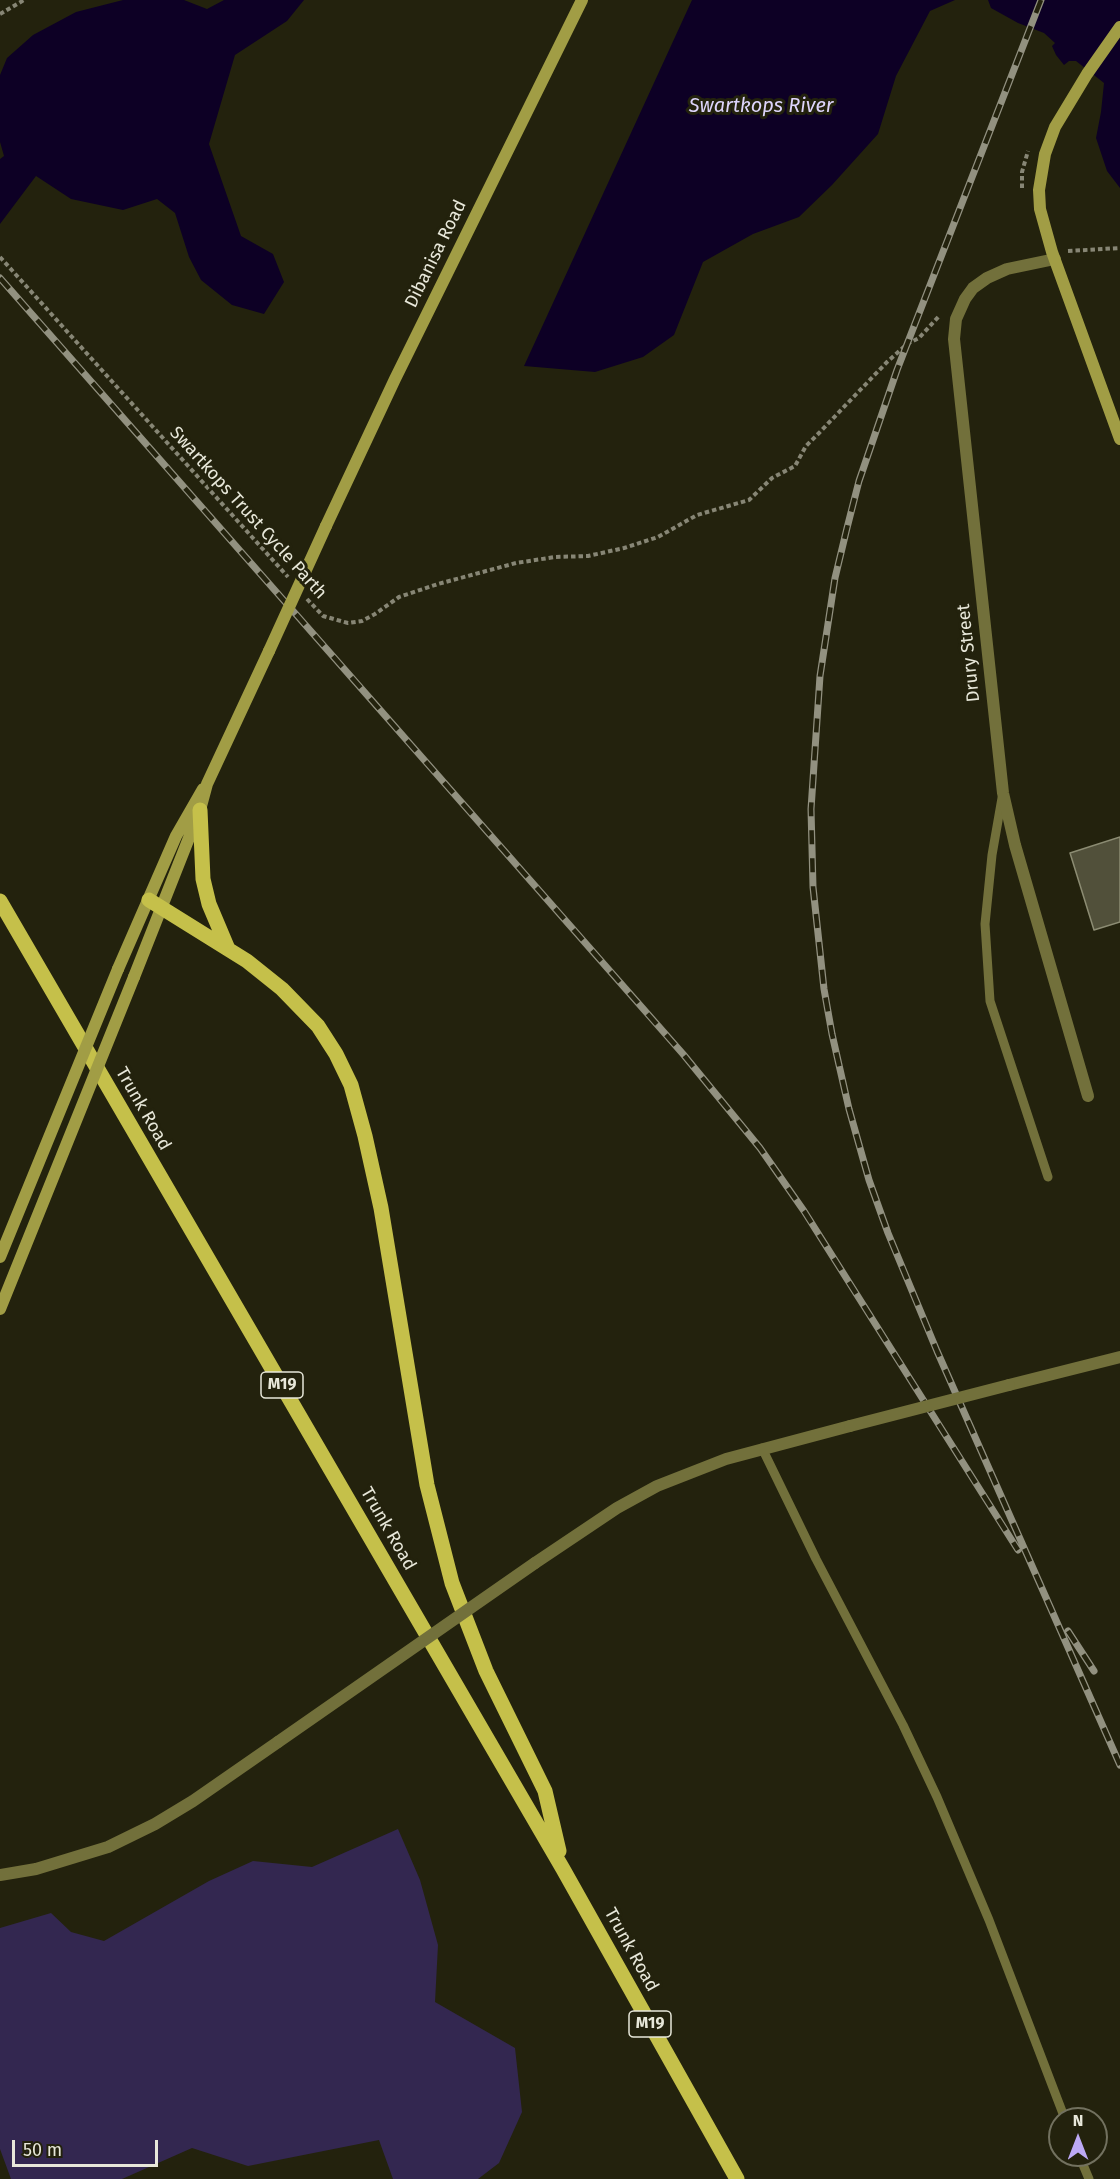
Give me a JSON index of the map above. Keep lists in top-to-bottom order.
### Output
{
  "streets": {
    "main road": ["Dibanisa Road", "Trunk Road", "M19"],
    "street": ["Drury Street"],
    "path": ["Swartkops Trust Cycle Parth"]
  },
  "water": ["Swartkops River"],
  "scale_bar": "50 m",
  "north": "top"
}
